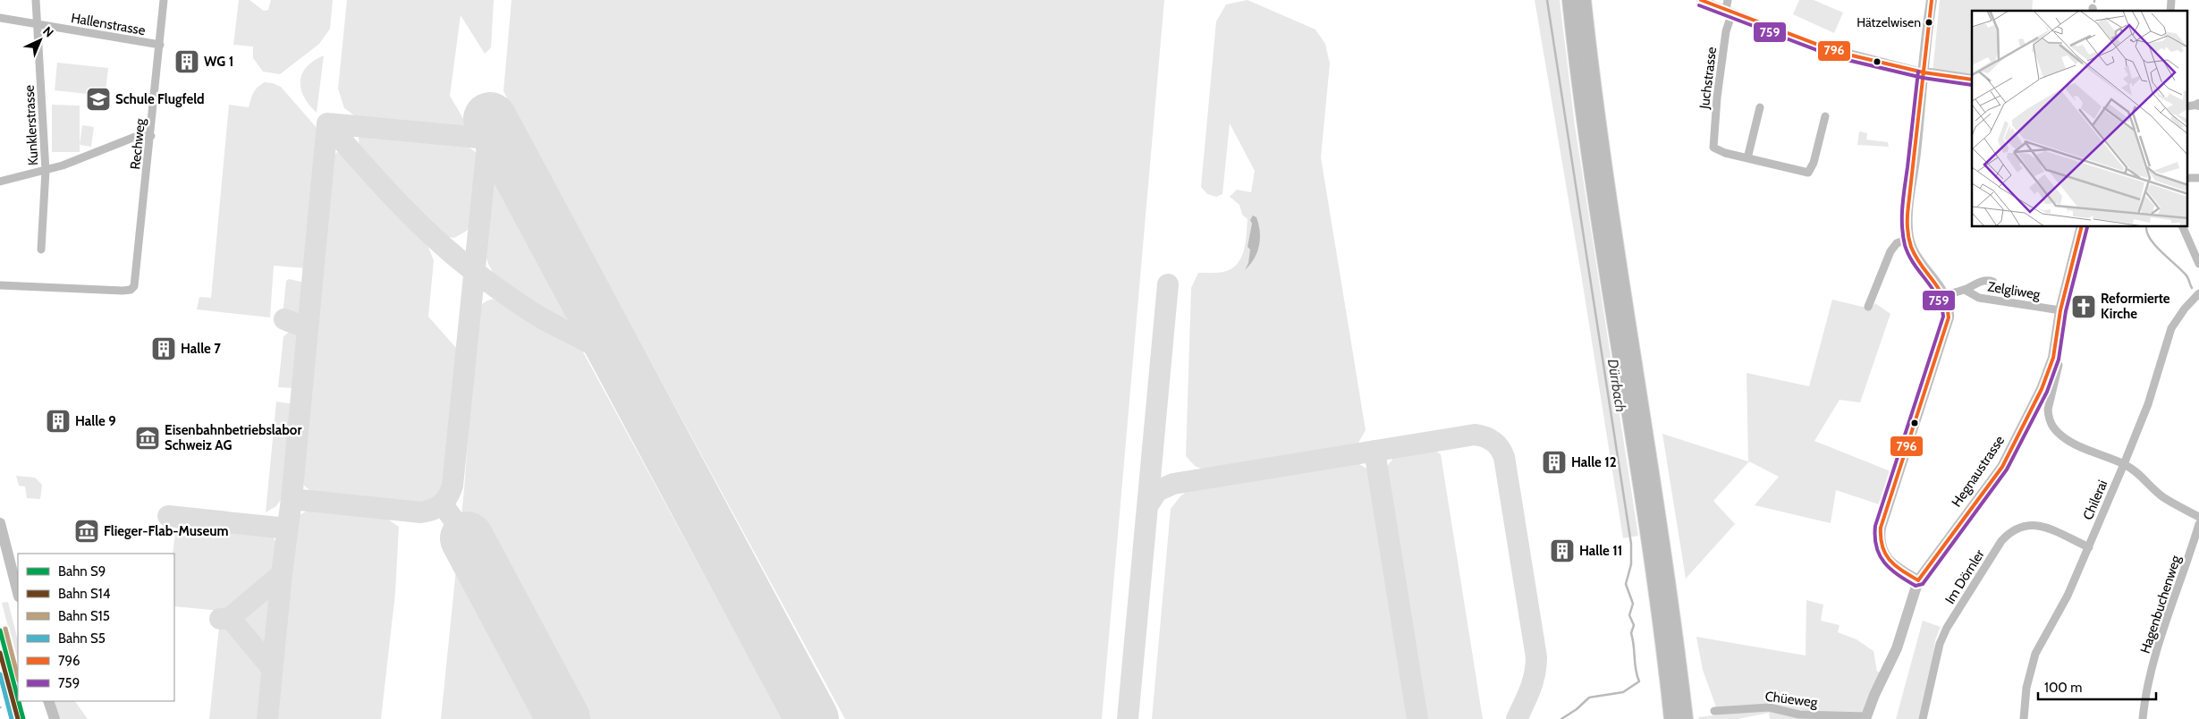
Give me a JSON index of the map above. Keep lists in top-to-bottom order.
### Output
{
  "streets": {
    "street": [
      "Hallenstrasse",
      "Juchstrasse",
      "Kunklerstrasse",
      "Rechweg",
      "Zelgliweg",
      "Hegnaustrasse",
      "Chilerai",
      "Im Dörnler",
      "Hagenbuchenweg",
      "Chüeweg"
    ]
  },
  "crossings": [
    ["Hallenstrasse", "Kunklerstrasse"],
    ["Hallenstrasse", "Rechweg"],
    ["Zelgliweg", "Hegnaustrasse"],
    ["Hegnaustrasse", "Chüeweg"],
    ["Chilerai", "Im Dörnler"]
  ],
  "water": ["Dürrbach"],
  "places": {
    "other": ["Hätzelwisen"],
    "building": [
      "WG 1",
      "Halle 7",
      "Halle 9",
      "Halle 12",
      "Halle 11"
    ],
    "school or university": ["Schule Flugfeld"],
    "church": ["Reformierte Kirche"],
    "museum": ["Eisenbahnbetriebslabor Schweiz AG", "Flieger-Flab-Museum"]
  },
  "lines": [
    "transit line 796",
    "transit line 759",
    "rail line S15",
    "rail line S9",
    "rail line S14",
    "rail line S5"
  ],
  "legend": [
    "Bahn S9",
    "Bahn S14",
    "Bahn S15",
    "Bahn S5",
    "796",
    "759"
  ],
  "scale_bar": "100 m",
  "north": "top right"
}
